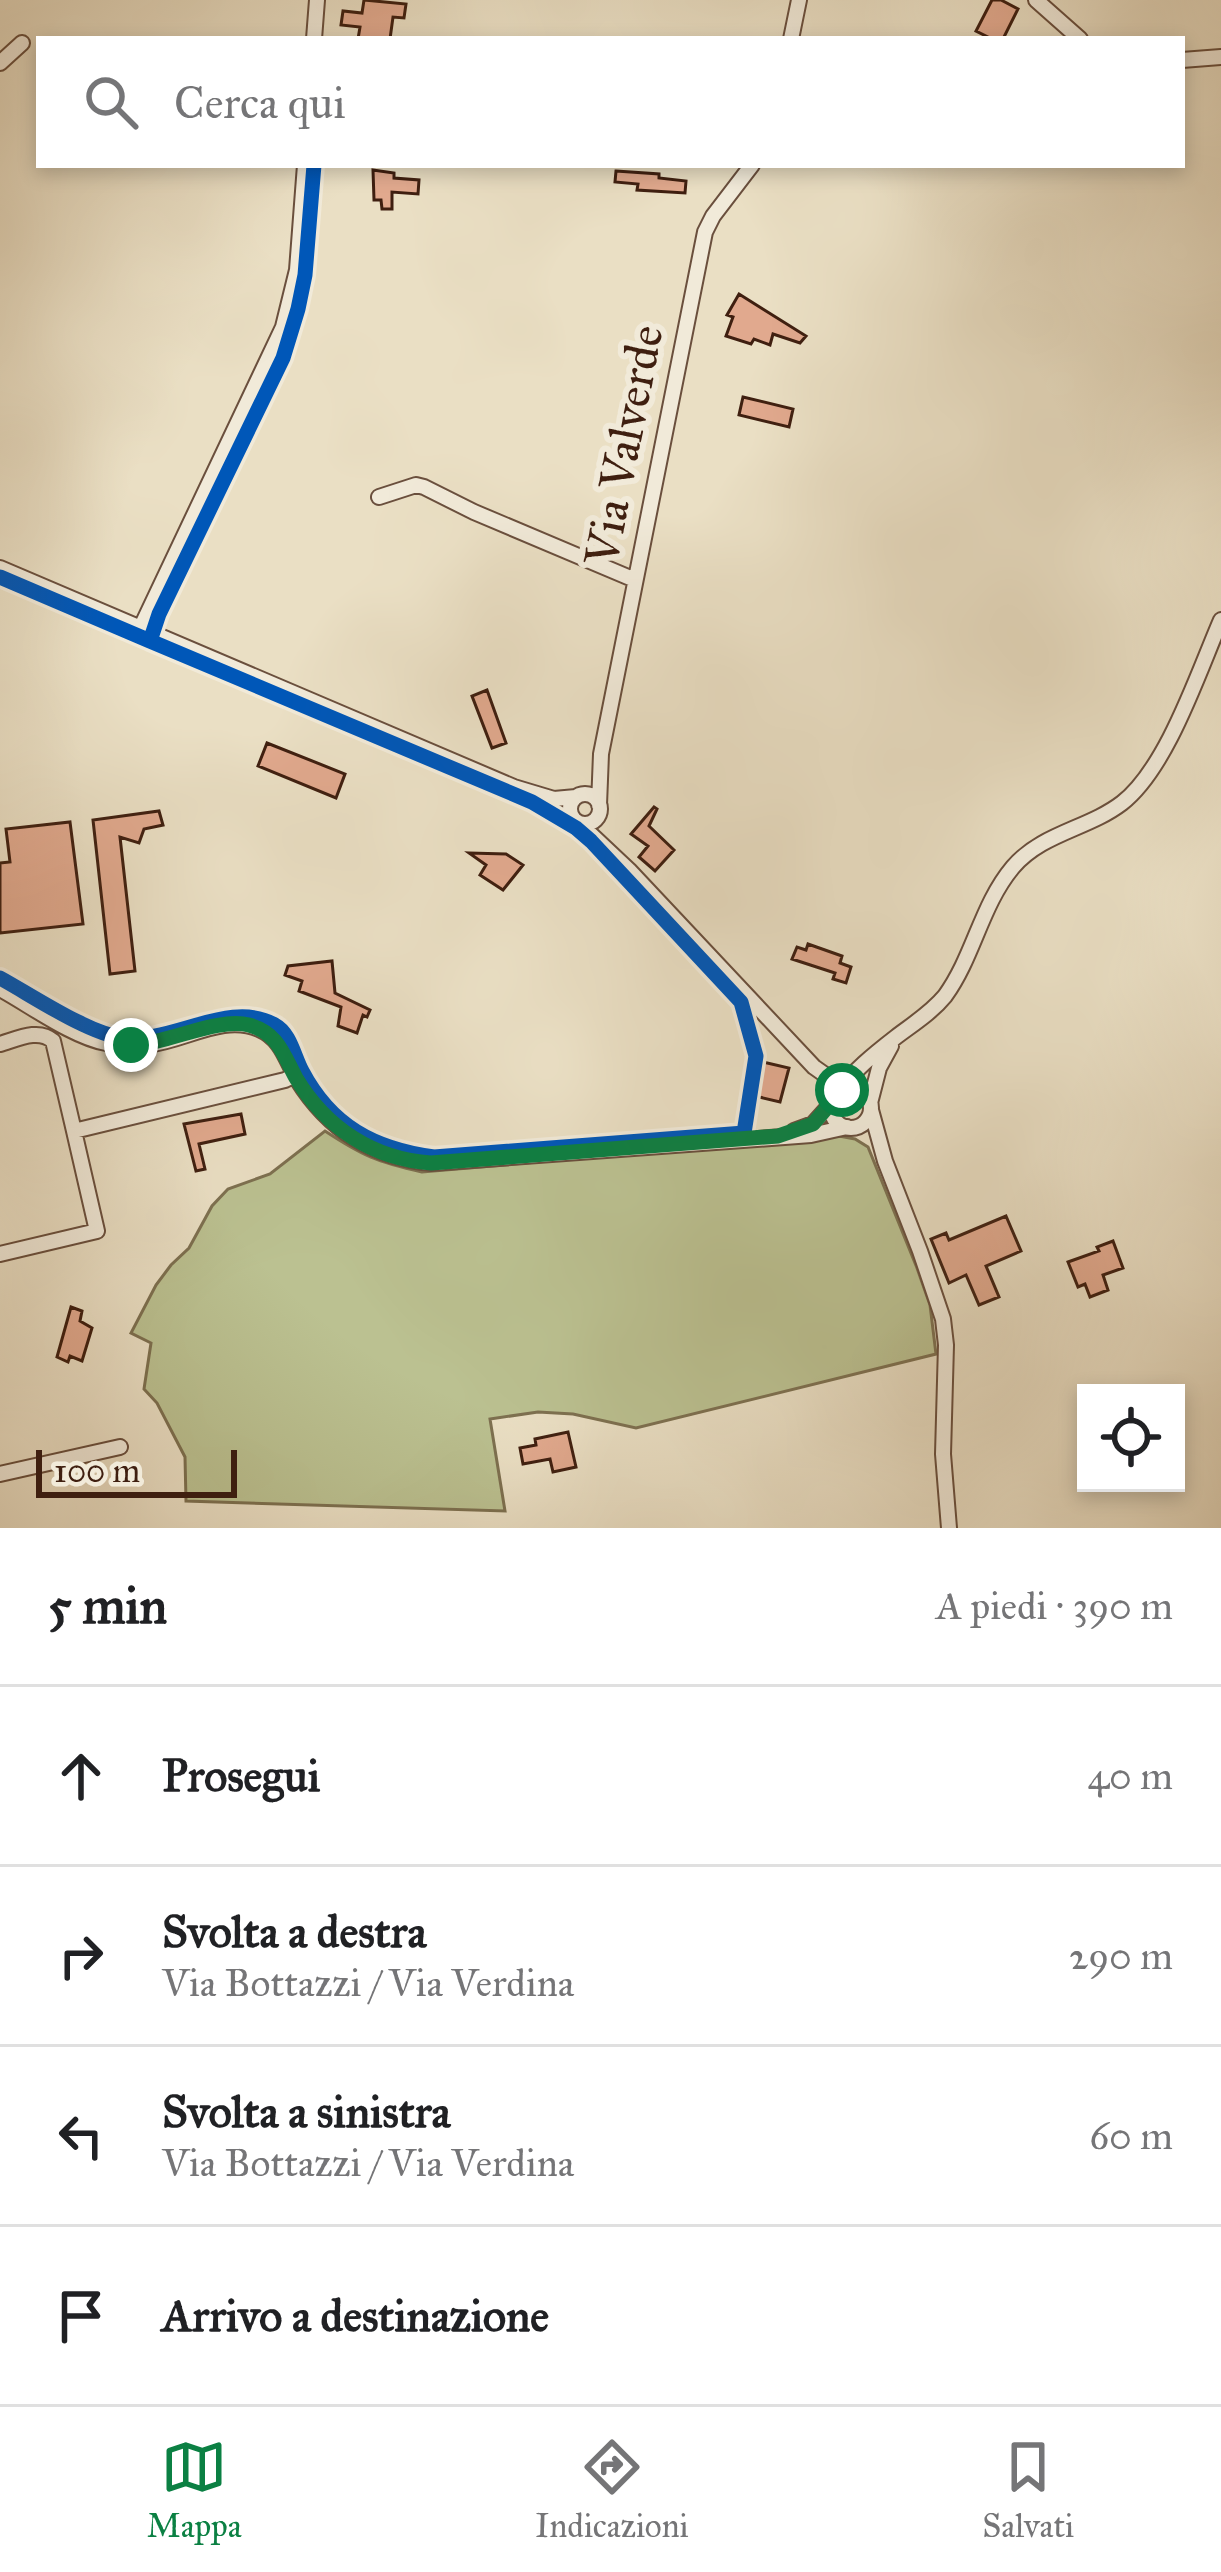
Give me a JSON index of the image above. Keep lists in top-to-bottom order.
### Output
{
  "streets": {
    "street": ["Via Valverde"]
  },
  "scale_bar": "100 m",
  "page": {
    "search": "Cerca qui",
    "scale": "100 m",
    "heading": ["5 min", "A piedi · 390 m"],
    "list": [
      ["Prosegui", "40 m"],
      ["Svolta a destra", "Via Bottazzi / Via Verdina", "290 m"],
      ["Svolta a sinistra", "Via Bottazzi / Via Verdina", "60 m"],
      "Arrivo a destinazione"
    ],
    "nav": ["Mappa", "Indicazioni", "Salvati"]
  }
}
